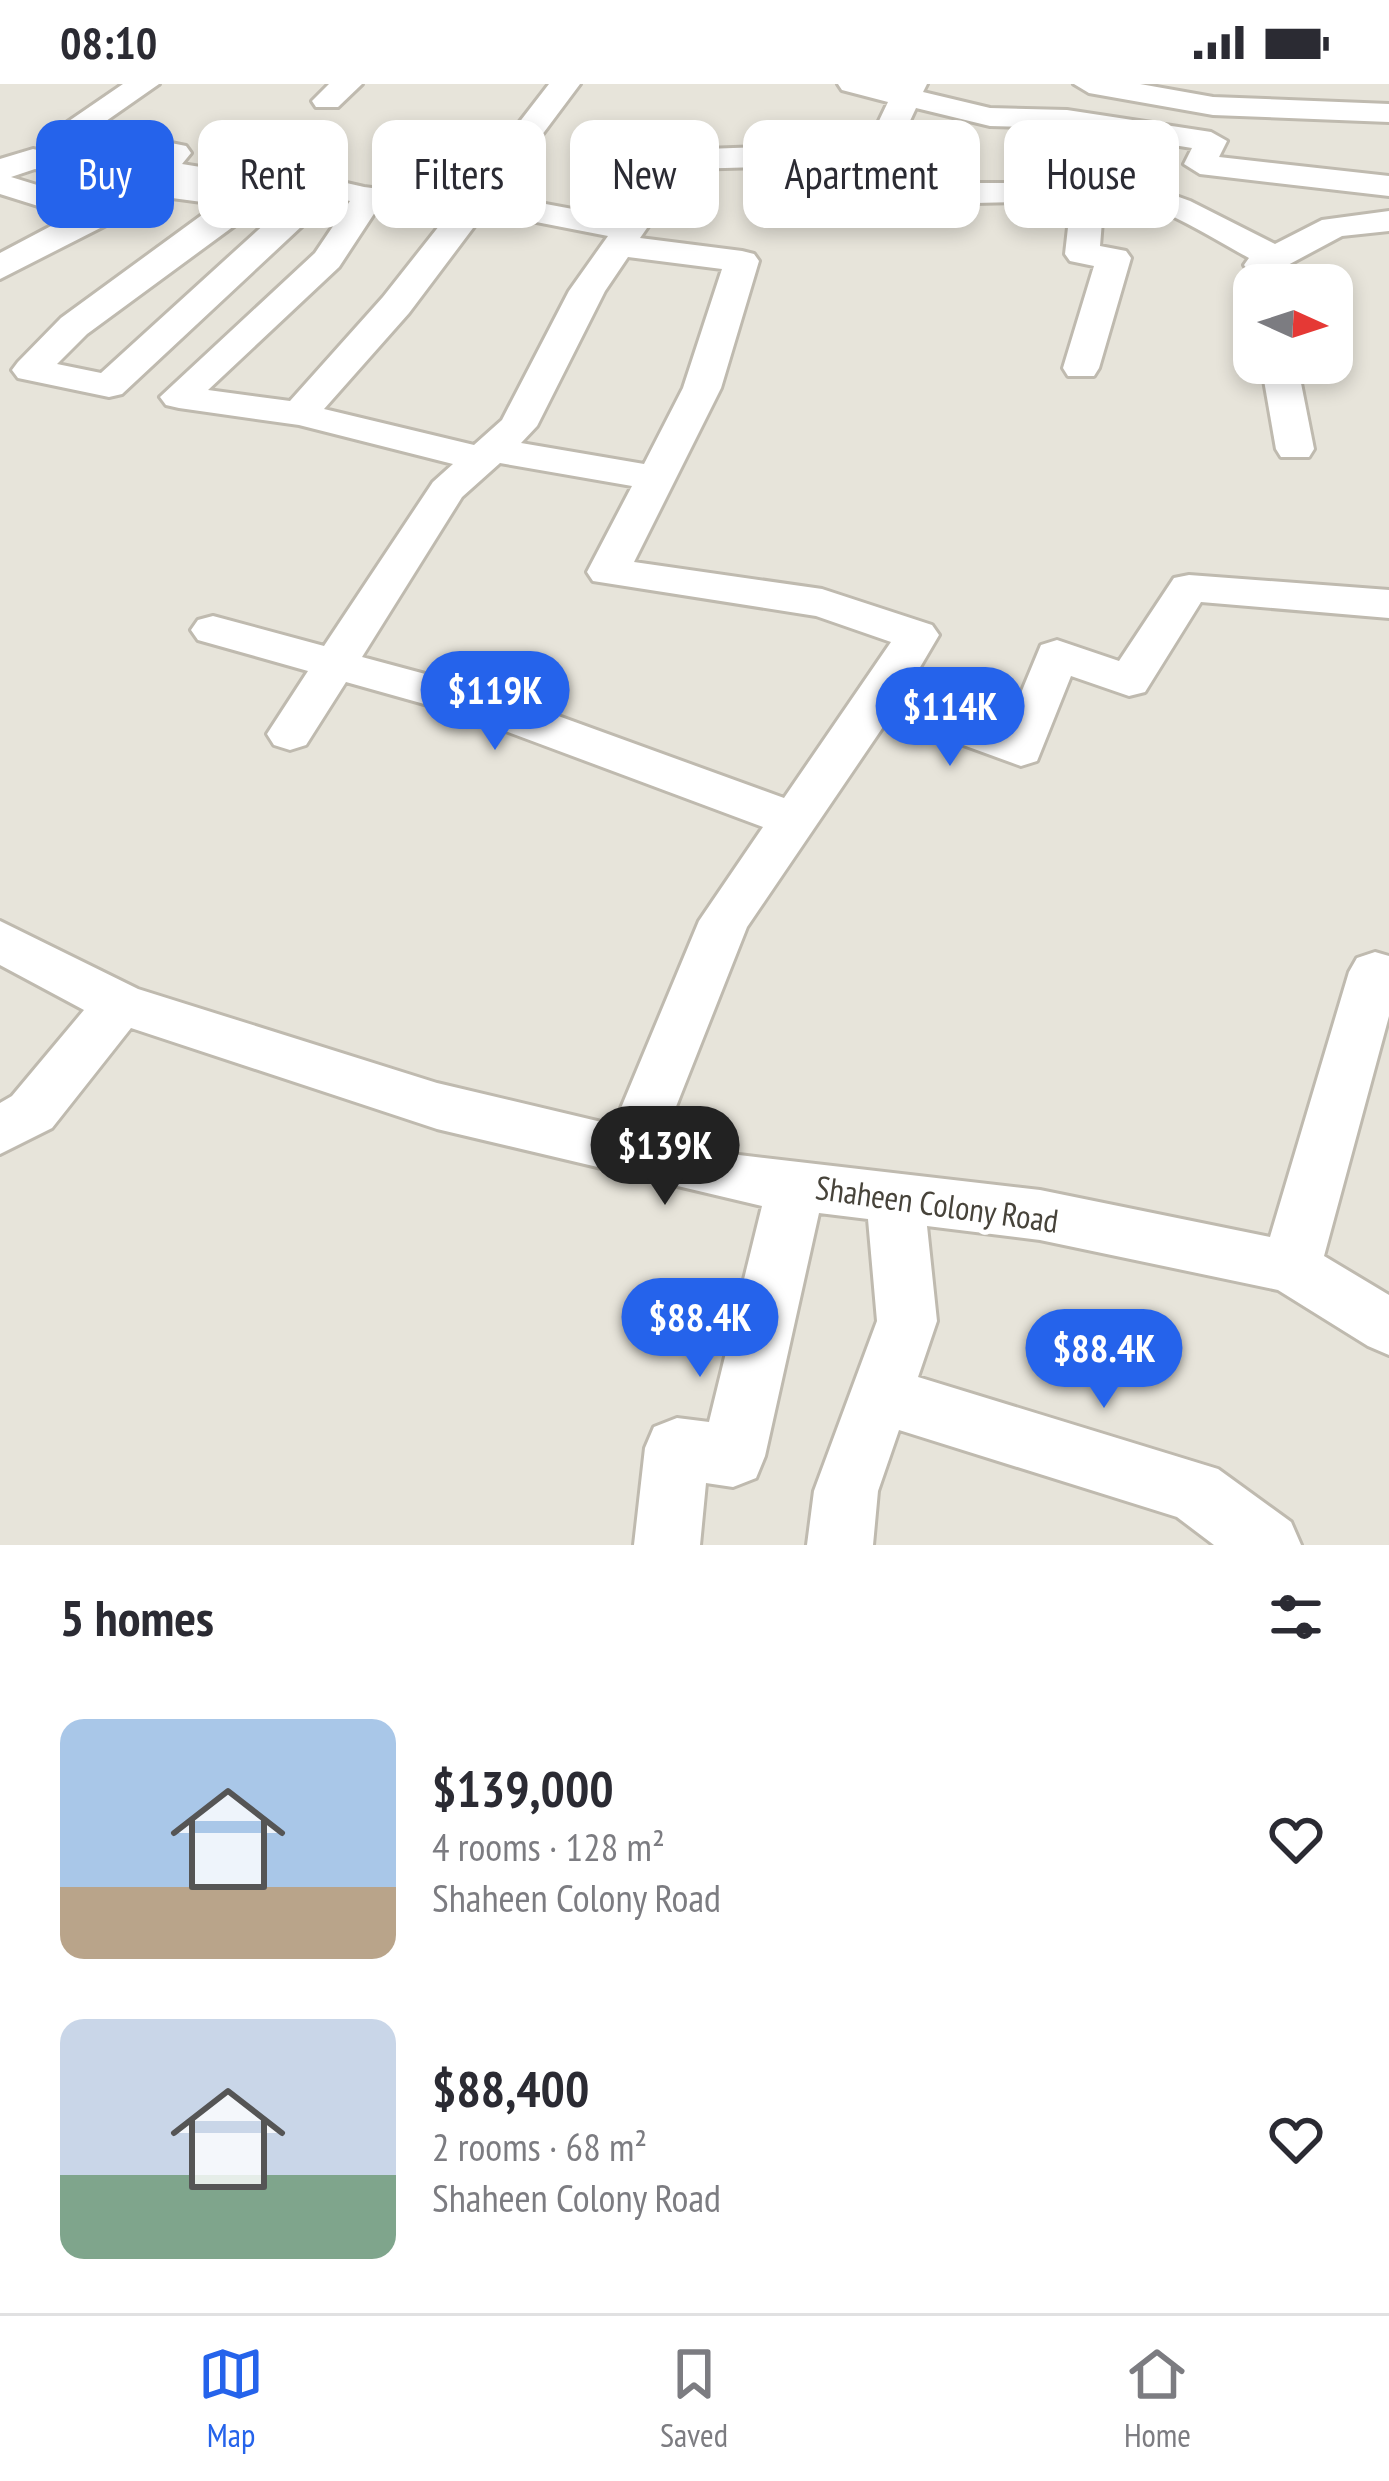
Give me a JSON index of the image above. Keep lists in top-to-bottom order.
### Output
{
  "streets": {
    "street": ["Shaheen Colony Road"]
  },
  "north": "right",
  "page": {
    "status": "08:10",
    "chip": [
      "Buy",
      "Rent",
      "Filters",
      "New",
      "Apartment",
      "House"
    ],
    "price": [
      "$119K",
      "$114K",
      "$139K",
      "$88.4K",
      "$88.4K"
    ],
    "heading": "5 homes",
    "list": [
      {
        "name": "$139,000",
        "note": "4 rooms · 128 m² · Shaheen Colony Road"
      },
      {
        "name": "$88,400",
        "note": "2 rooms · 68 m² · Shaheen Colony Road"
      }
    ],
    "tabs": ["Map", "Saved", "Home"]
  }
}
